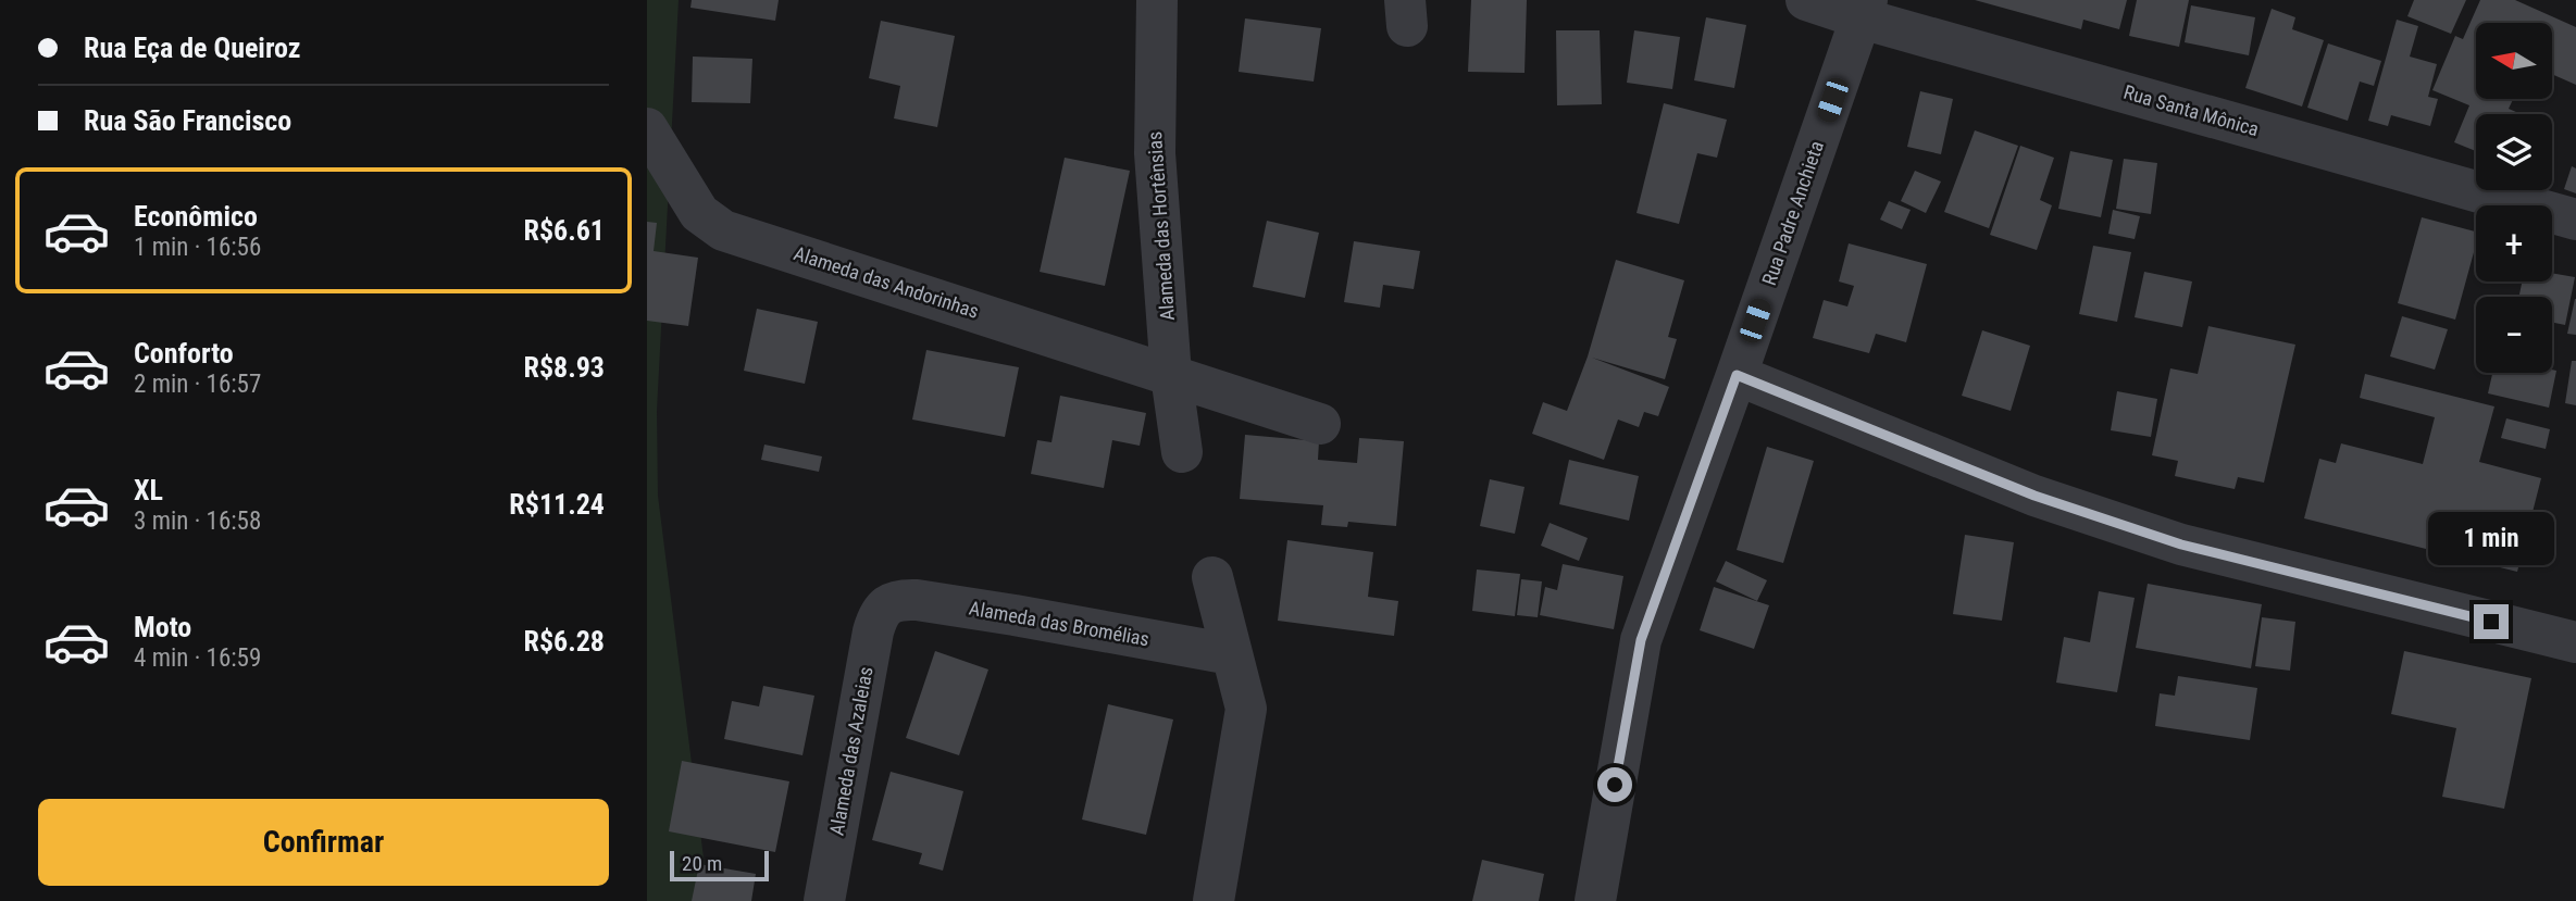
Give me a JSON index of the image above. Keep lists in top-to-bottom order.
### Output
{
  "streets": {
    "street": [
      "Rua Santa Mônica",
      "Rua Padre Anchieta",
      "Alameda das Hortênsias",
      "Alameda das Andorinhas",
      "Alameda das Bromélias",
      "Alameda das Azaleias"
    ]
  },
  "crossings": [
    ["Rua Santa Mônica", "Rua Padre Anchieta"],
    ["Alameda das Hortênsias", "Alameda das Andorinhas"],
    ["Alameda das Bromélias", "Alameda das Azaleias"]
  ],
  "scale_bar": "20 m",
  "north": "left",
  "page": {
    "banner": ["Rua Eça de Queiroz", "Rua São Francisco"],
    "map_buttons": ["+", "−"],
    "list": [
      {
        "name": "Econômico",
        "note": "1 min · 16:56",
        "value": "R$6.61"
      },
      {
        "name": "Conforto",
        "note": "2 min · 16:57",
        "value": "R$8.93"
      },
      {
        "name": "XL",
        "note": "3 min · 16:58",
        "value": "R$11.24"
      },
      {
        "name": "Moto",
        "note": "4 min · 16:59",
        "value": "R$6.28"
      }
    ],
    "bubble": "1 min",
    "buttons": "Confirmar",
    "scale": "20 m"
  }
}
